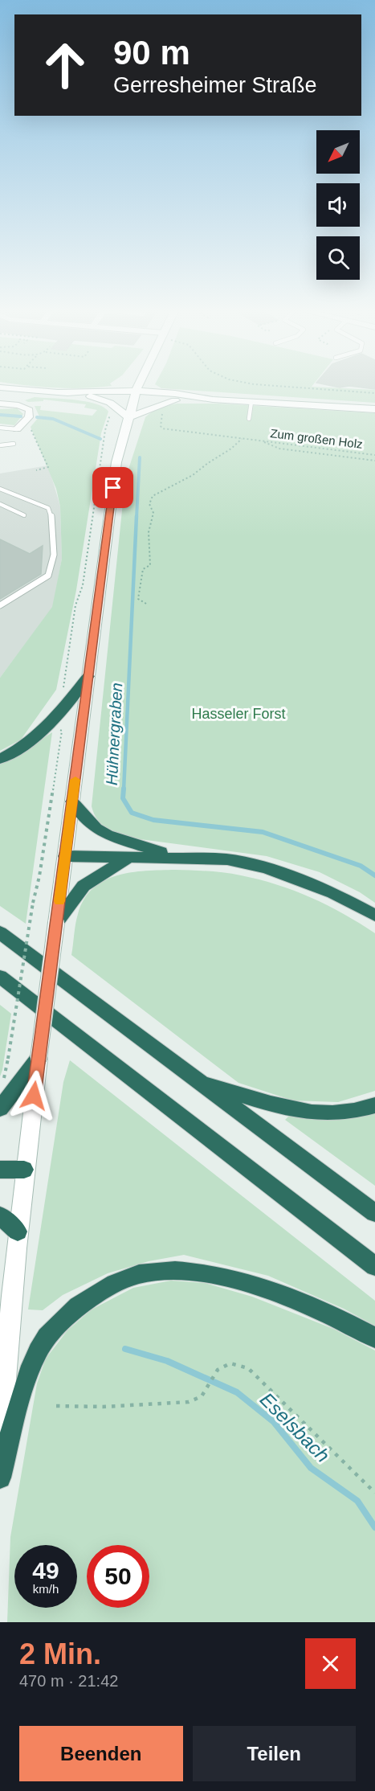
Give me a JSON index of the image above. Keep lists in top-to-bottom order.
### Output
{
  "streets": {
    "path": ["Zum großen Holz"]
  },
  "water": ["Hühnergraben", "Eselsbach"],
  "parks": ["Hasseler Forst"],
  "north": "bottom left",
  "page": {
    "turn": ["90 m", "Gerresheimer Straße"],
    "speed": "49 km/h",
    "limit": "50",
    "heading": ["2 Min.", "470 m · 21:42"],
    "buttons": ["Beenden", "Teilen"]
  }
}
